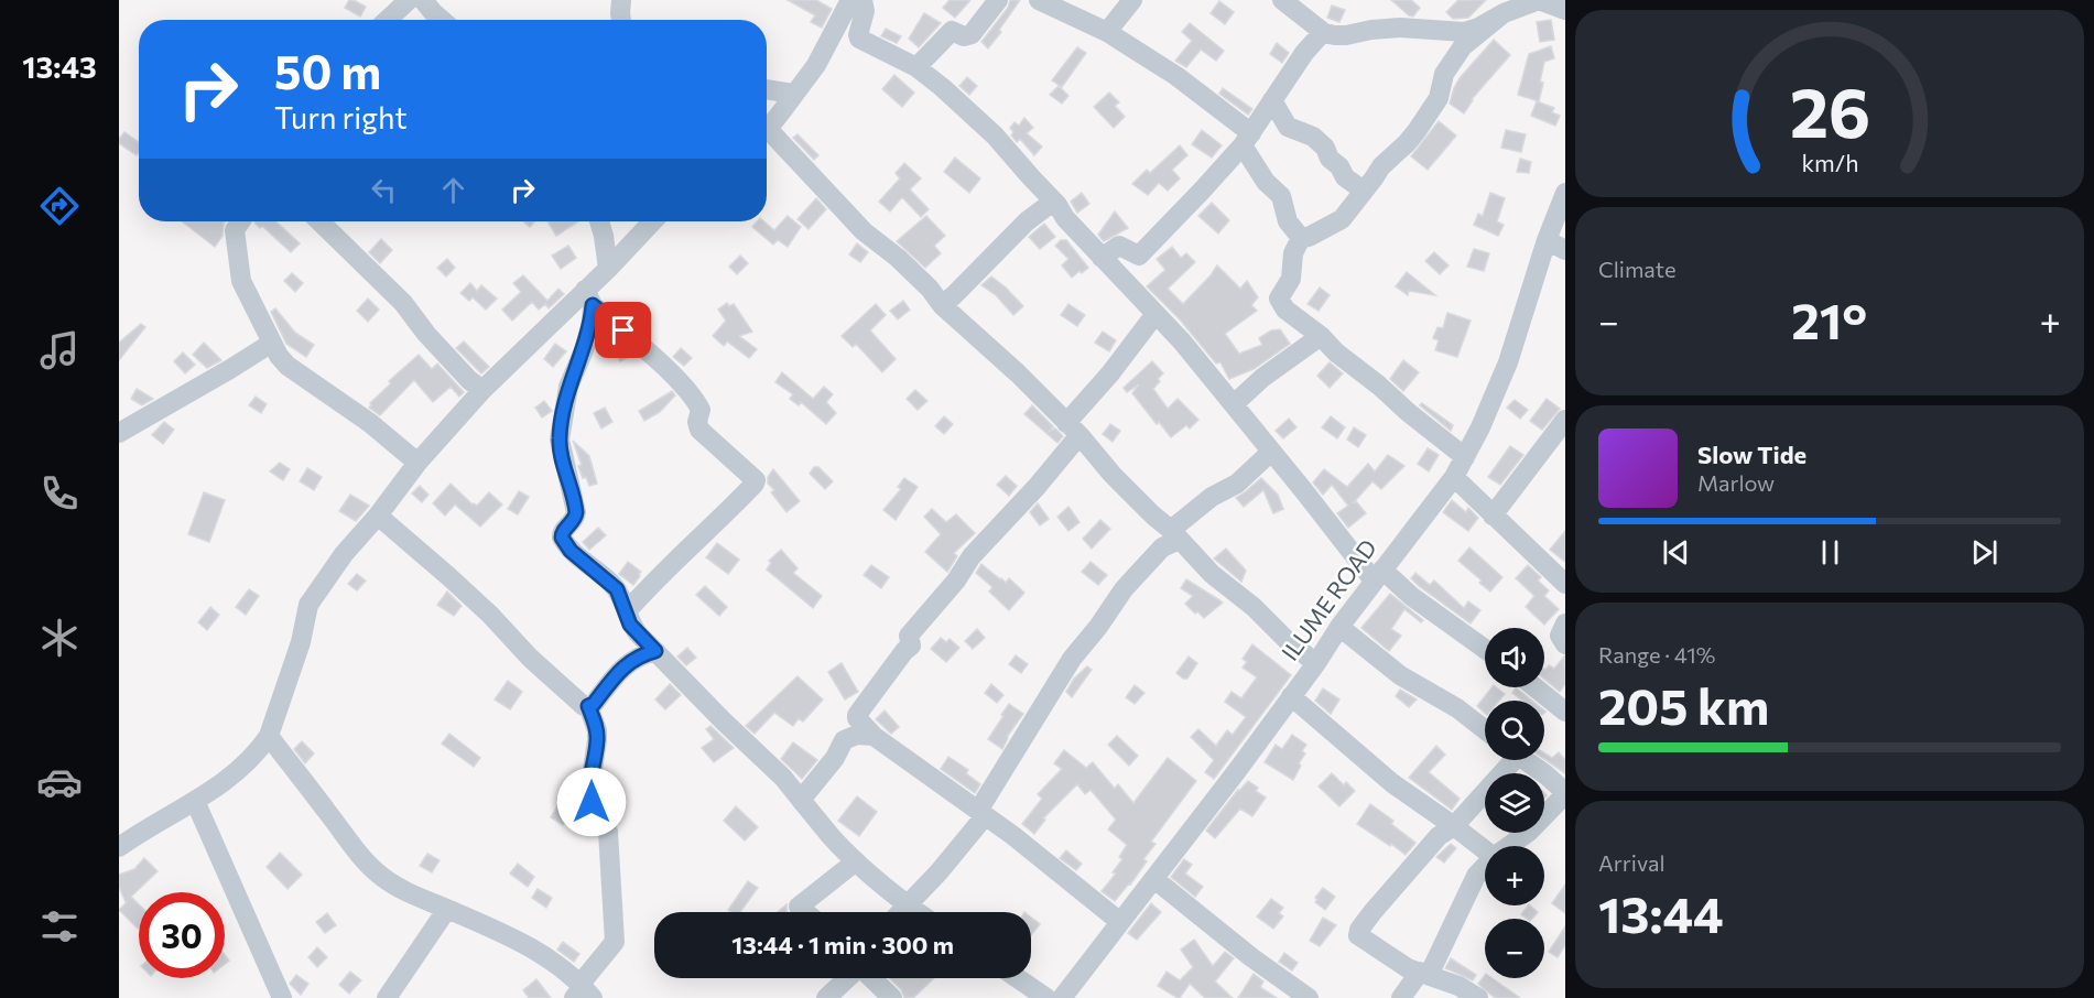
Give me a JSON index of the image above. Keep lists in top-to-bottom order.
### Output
{
  "streets": {
    "street": ["ILUME ROAD"]
  },
  "page": {
    "tabs": "13:43",
    "turn": ["50 m", "Turn right"],
    "tile": [
      "Climate",
      ["Range · 41%", "205 km"],
      ["Arrival", "13:44"]
    ],
    "heat": ["−", "21°", "+"],
    "song": ["Slow Tide", "Marlow"],
    "map_buttons": ["+", "−"],
    "limit": "30",
    "trip": "13:44 · 1 min · 300 m",
    "gauge": ["26", "km/h"]
  }
}
